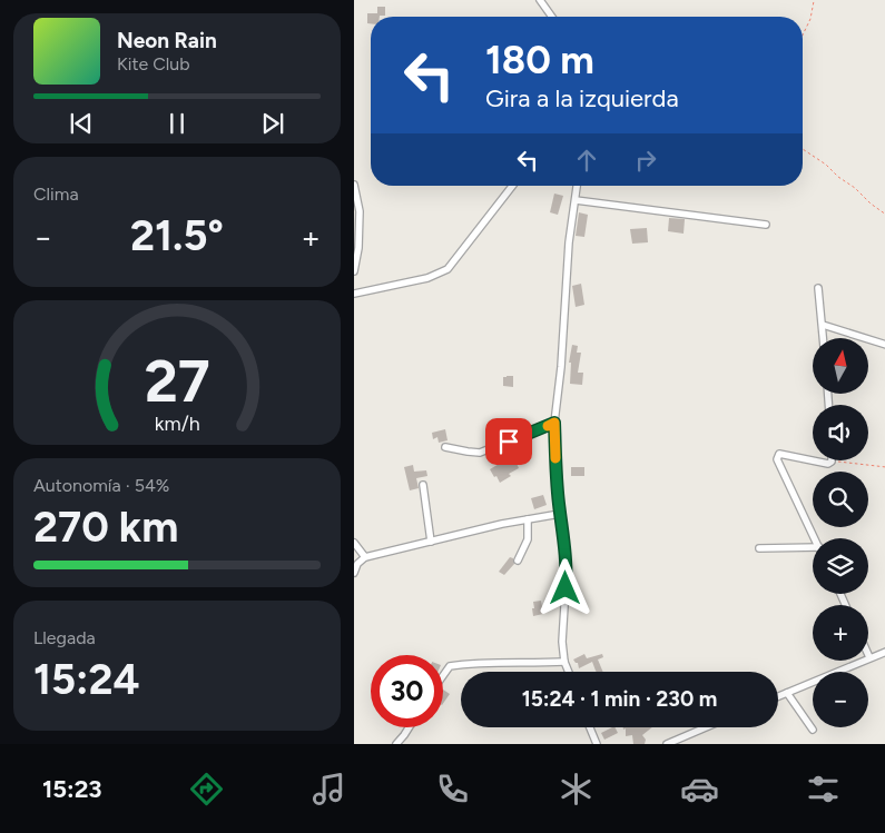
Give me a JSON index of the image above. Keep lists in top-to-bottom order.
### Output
{
  "north": "top",
  "page": {
    "turn": ["180 m", "Gira a la izquierda"],
    "song": ["Neon Rain", "Kite Club"],
    "tile": [
      "Clima",
      ["Autonomía · 54%", "270 km"],
      ["Llegada", "15:24"]
    ],
    "heat": ["−", "21.5°", "+"],
    "map_buttons": ["+", "−"],
    "limit": "30",
    "trip": "15:24 · 1 min · 230 m",
    "tabs": "15:23",
    "gauge": ["27", "km/h"]
  }
}
